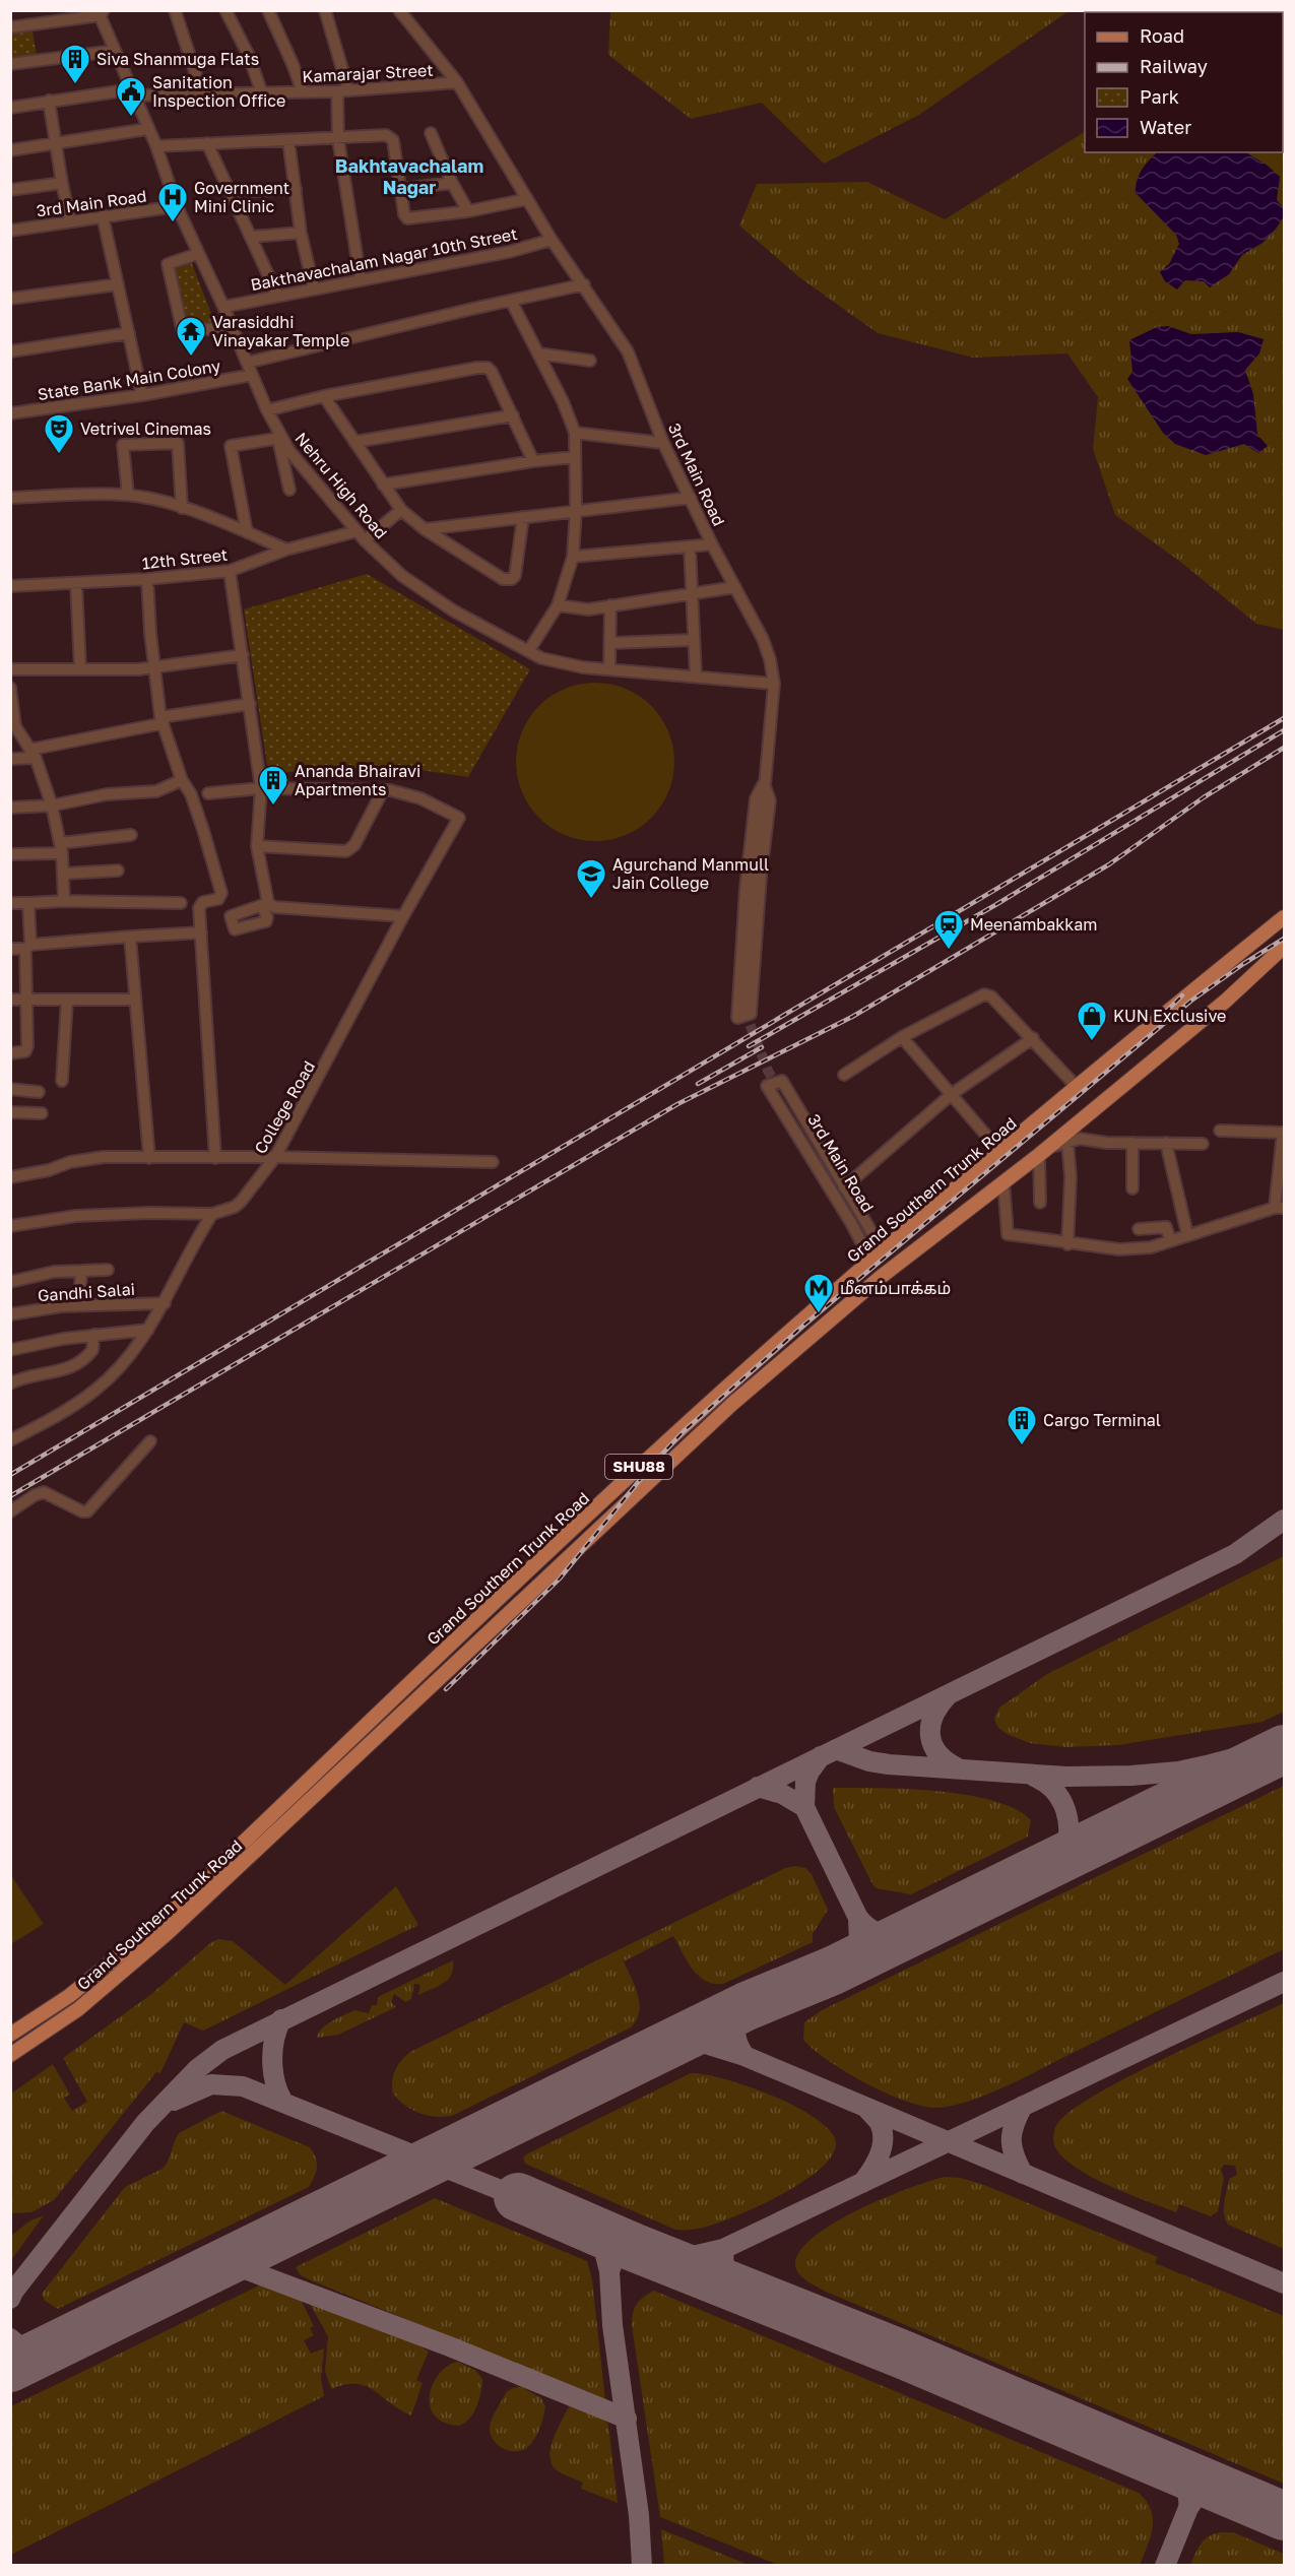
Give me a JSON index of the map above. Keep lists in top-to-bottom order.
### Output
{
  "streets": {
    "main road": ["Grand Southern Trunk Road", "SHU88"],
    "street": [
      "Kamarajar Street",
      "3rd Main Road",
      "Bakthavachalam Nagar 10th Street",
      "State Bank Main Colony",
      "Nehru High Road",
      "12th Street",
      "College Road",
      "Gandhi Salai"
    ]
  },
  "crossings": [
    ["Kamarajar Street", "3rd Main Road"],
    ["Kamarajar Street", "Nehru High Road"],
    ["3rd Main Road", "Bakthavachalam Nagar 10th Street"],
    ["3rd Main Road", "Nehru High Road"],
    ["3rd Main Road", "Grand Southern Trunk Road"],
    ["Bakthavachalam Nagar 10th Street", "Nehru High Road"],
    ["State Bank Main Colony", "Nehru High Road"],
    ["Nehru High Road", "12th Street"]
  ],
  "districts": ["Bakhtavachalam Nagar"],
  "places": {
    "building": ["Siva Shanmuga Flats", "Ananda Bhairavi Apartments", "Cargo Terminal"],
    "public building": ["Sanitation Inspection Office"],
    "hospital": ["Government Mini Clinic"],
    "temple": ["Varasiddhi Vinayakar Temple"],
    "theatre": ["Vetrivel Cinemas"],
    "school or university": ["Agurchand Manmull Jain College"],
    "station": ["Meenambakkam"],
    "shop": ["KUN Exclusive"],
    "metro station": ["மீனம்பாக்கம்"]
  },
  "legend": [
    "Road",
    "Railway",
    "Park",
    "Water"
  ]
}
